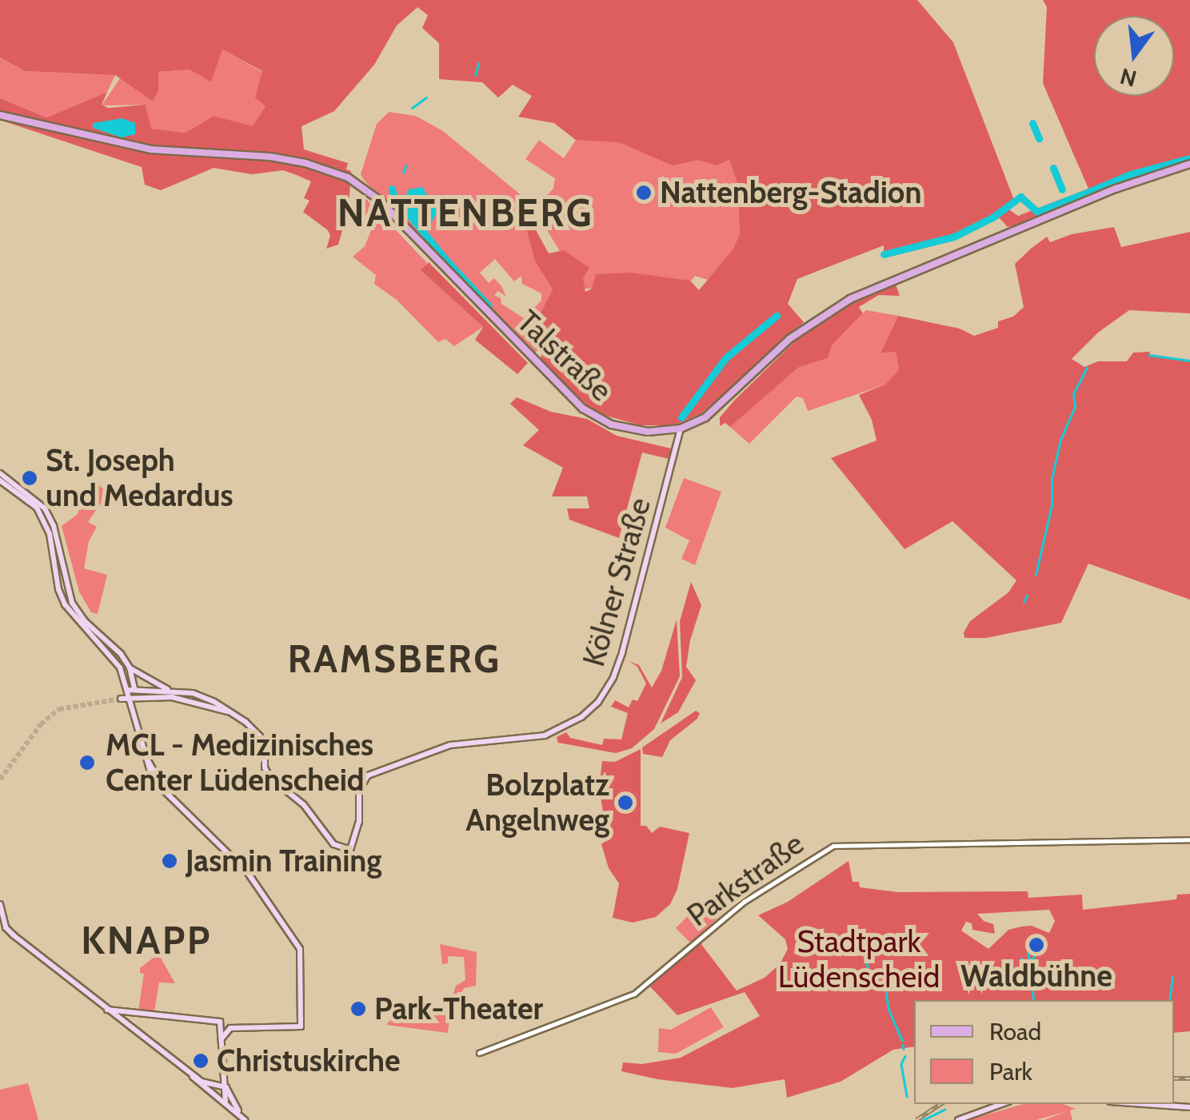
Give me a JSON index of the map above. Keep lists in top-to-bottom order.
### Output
{
  "streets": {
    "main road": ["Talstraße", "Kölner Straße"],
    "street": ["Parkstraße"]
  },
  "crossings": [
    ["Talstraße", "Kölner Straße"]
  ],
  "districts": ["NATTENBERG", "RAMSBERG", "KNAPP"],
  "parks": ["Stadtpark Lüdenscheid"],
  "places": [
    "Nattenberg-Stadion",
    "St. Joseph und Medardus",
    "MCL - Medizinisches Center Lüdenscheid",
    "Bolzplatz Angelnweg",
    "Jasmin Training",
    "Waldbühne",
    "Park-Theater",
    "Christuskirche"
  ],
  "legend": ["Road", "Park"],
  "north": "bottom"
}
